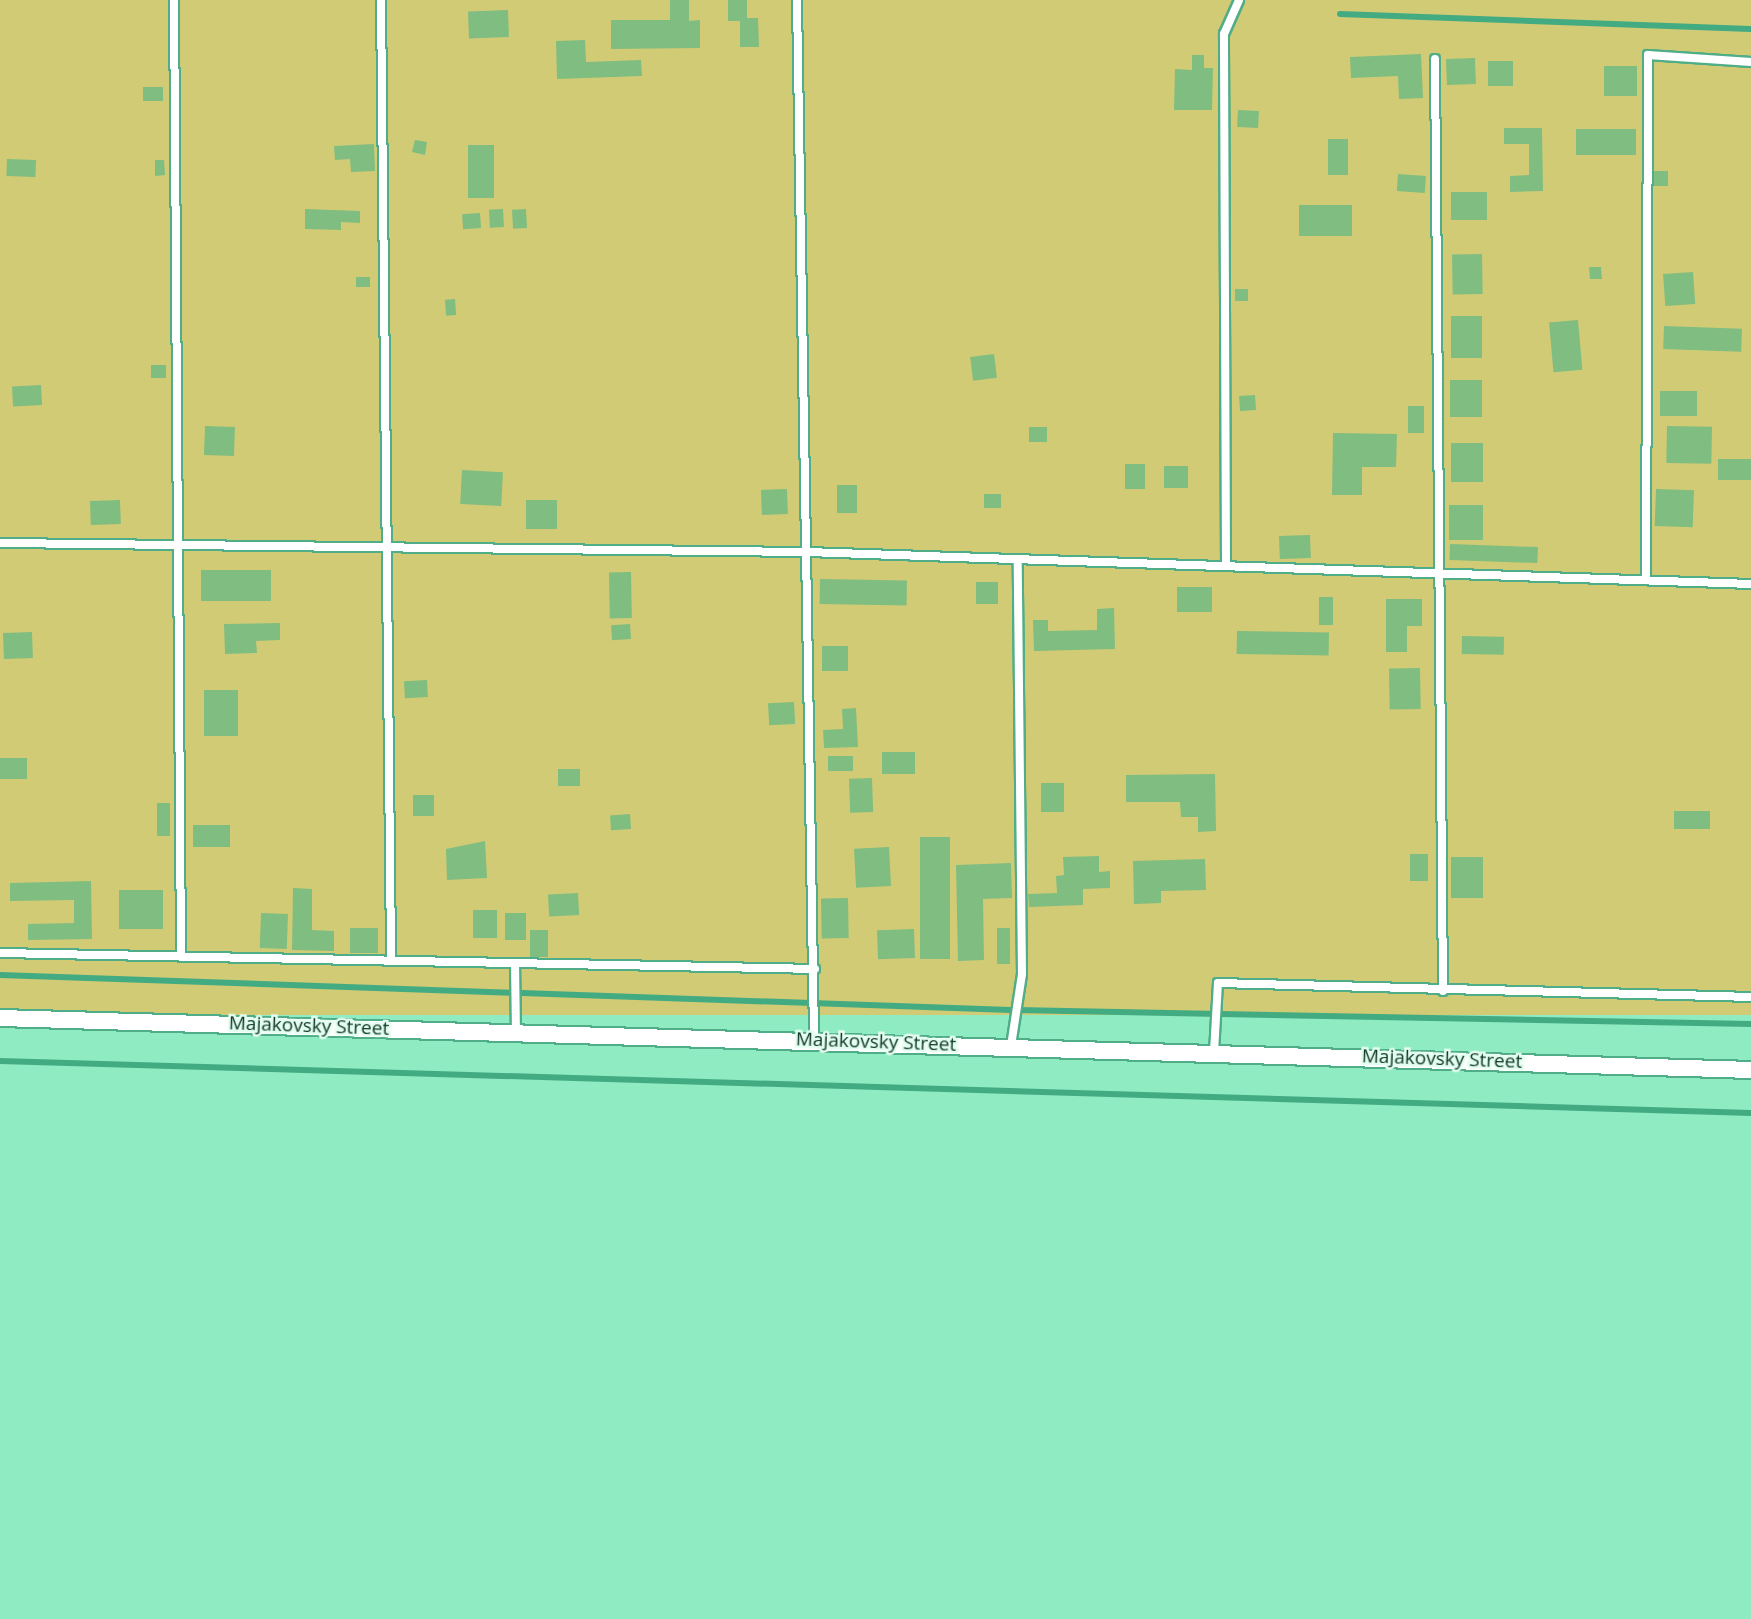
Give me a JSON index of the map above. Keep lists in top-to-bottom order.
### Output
{
  "streets": {
    "street": ["Majakovsky Street"]
  }
}
